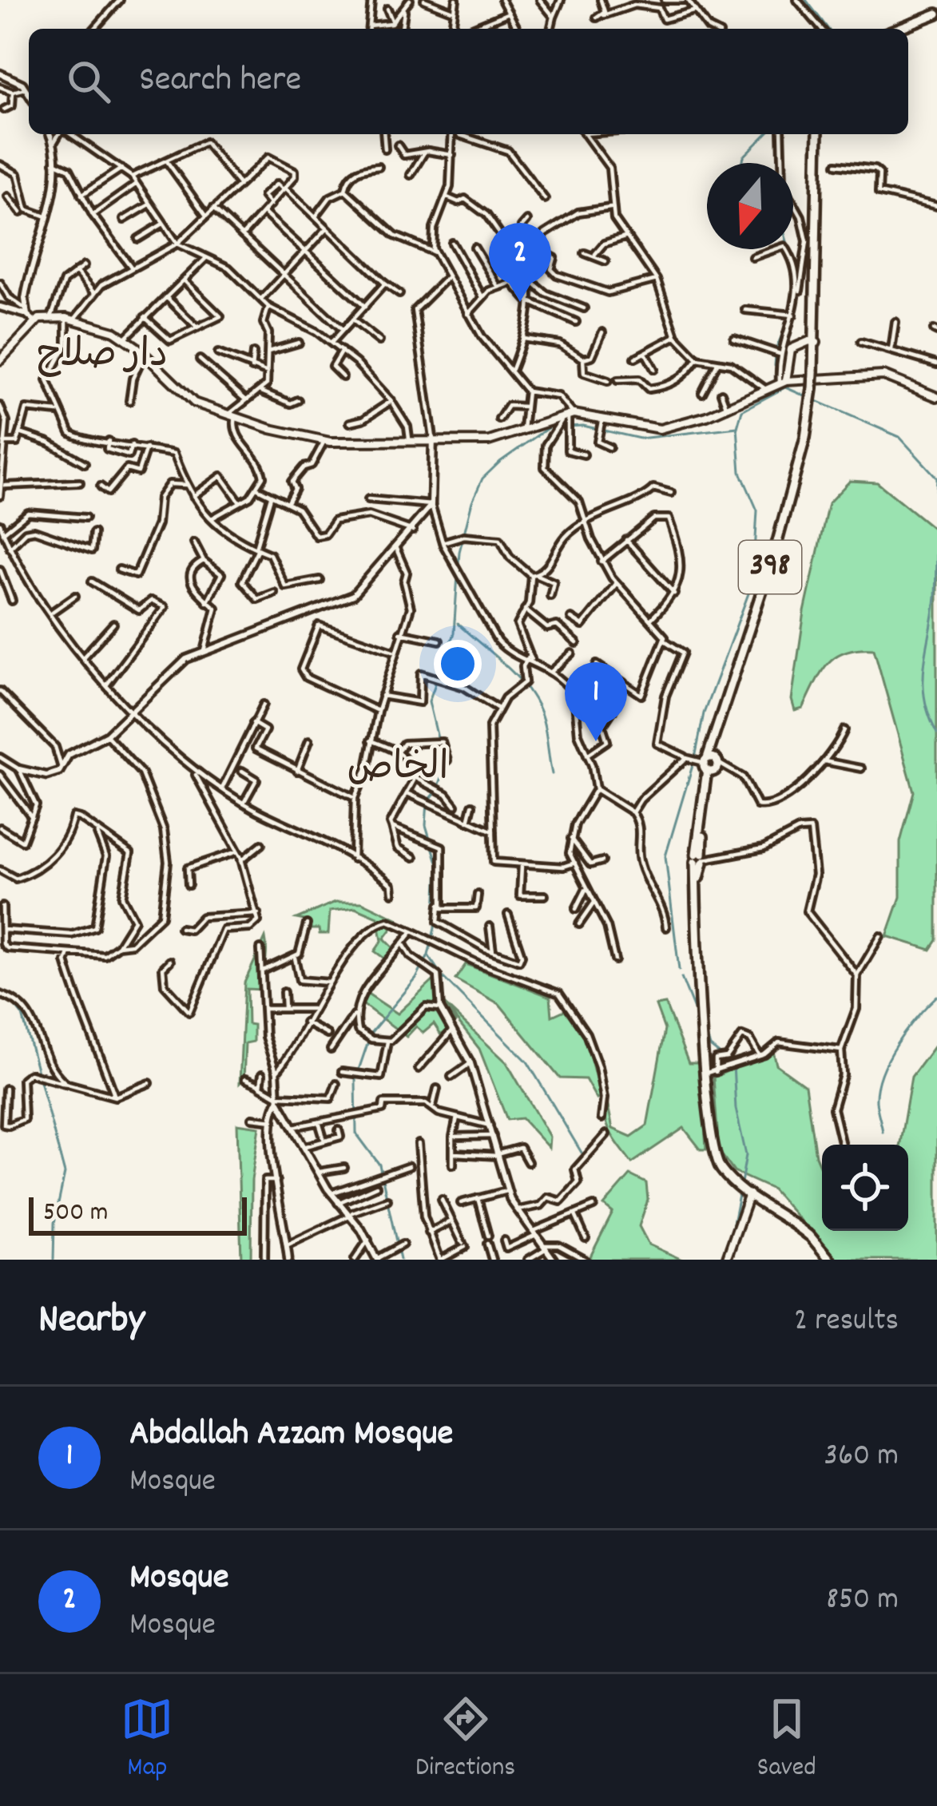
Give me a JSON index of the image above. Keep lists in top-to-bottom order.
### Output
{
  "streets": {
    "main road": ["398"]
  },
  "districts": ["دار صلاح", "الخاص"],
  "scale_bar": "500 m",
  "north": "bottom",
  "page": {
    "search": "Search here",
    "pins": ["2", "1"],
    "scale": "500 m",
    "heading": ["Nearby", "2 results"],
    "list": [
      {
        "mark": "1",
        "name": "Abdallah Azzam Mosque",
        "note": "Mosque",
        "value": "360 m"
      },
      {
        "mark": "2",
        "name": "Mosque",
        "note": "Mosque",
        "value": "850 m"
      }
    ],
    "nav": ["Map", "Directions", "Saved"]
  }
}
